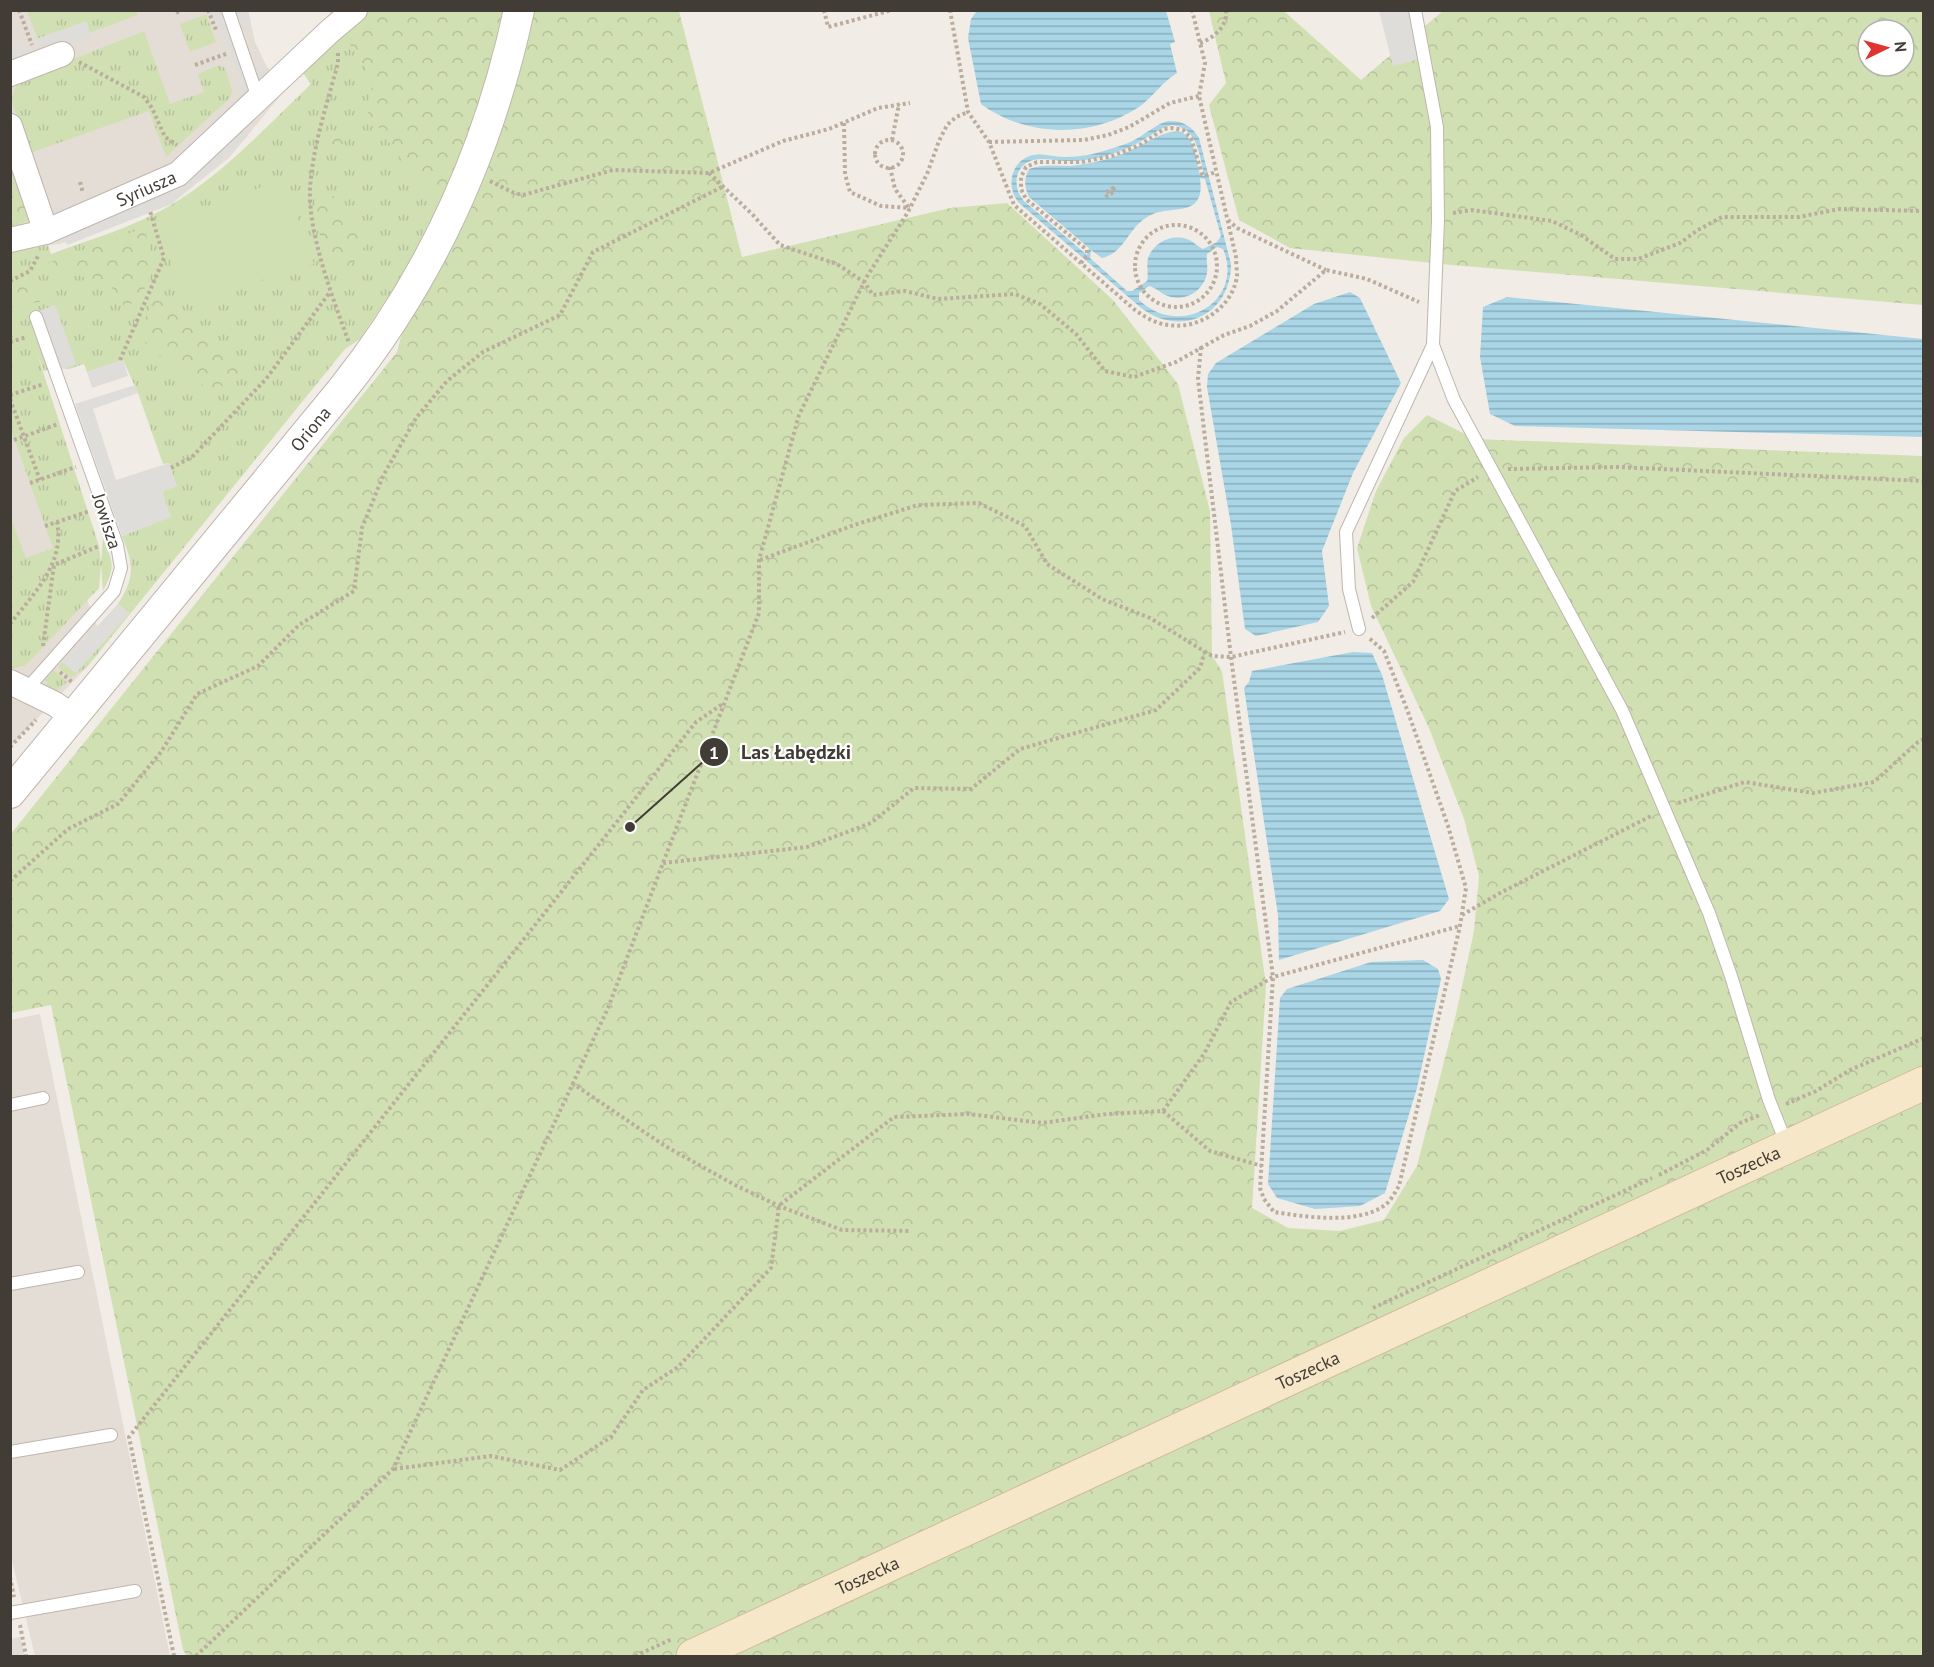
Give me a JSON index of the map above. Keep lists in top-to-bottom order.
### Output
{
  "streets": {
    "main road": ["Toszecka"],
    "street": ["Syriusza", "Oriona", "Jowisza"]
  },
  "crossings": [
    ["Oriona", "Jowisza"]
  ],
  "places": ["Las Łabędzki"],
  "north": "right"
}
